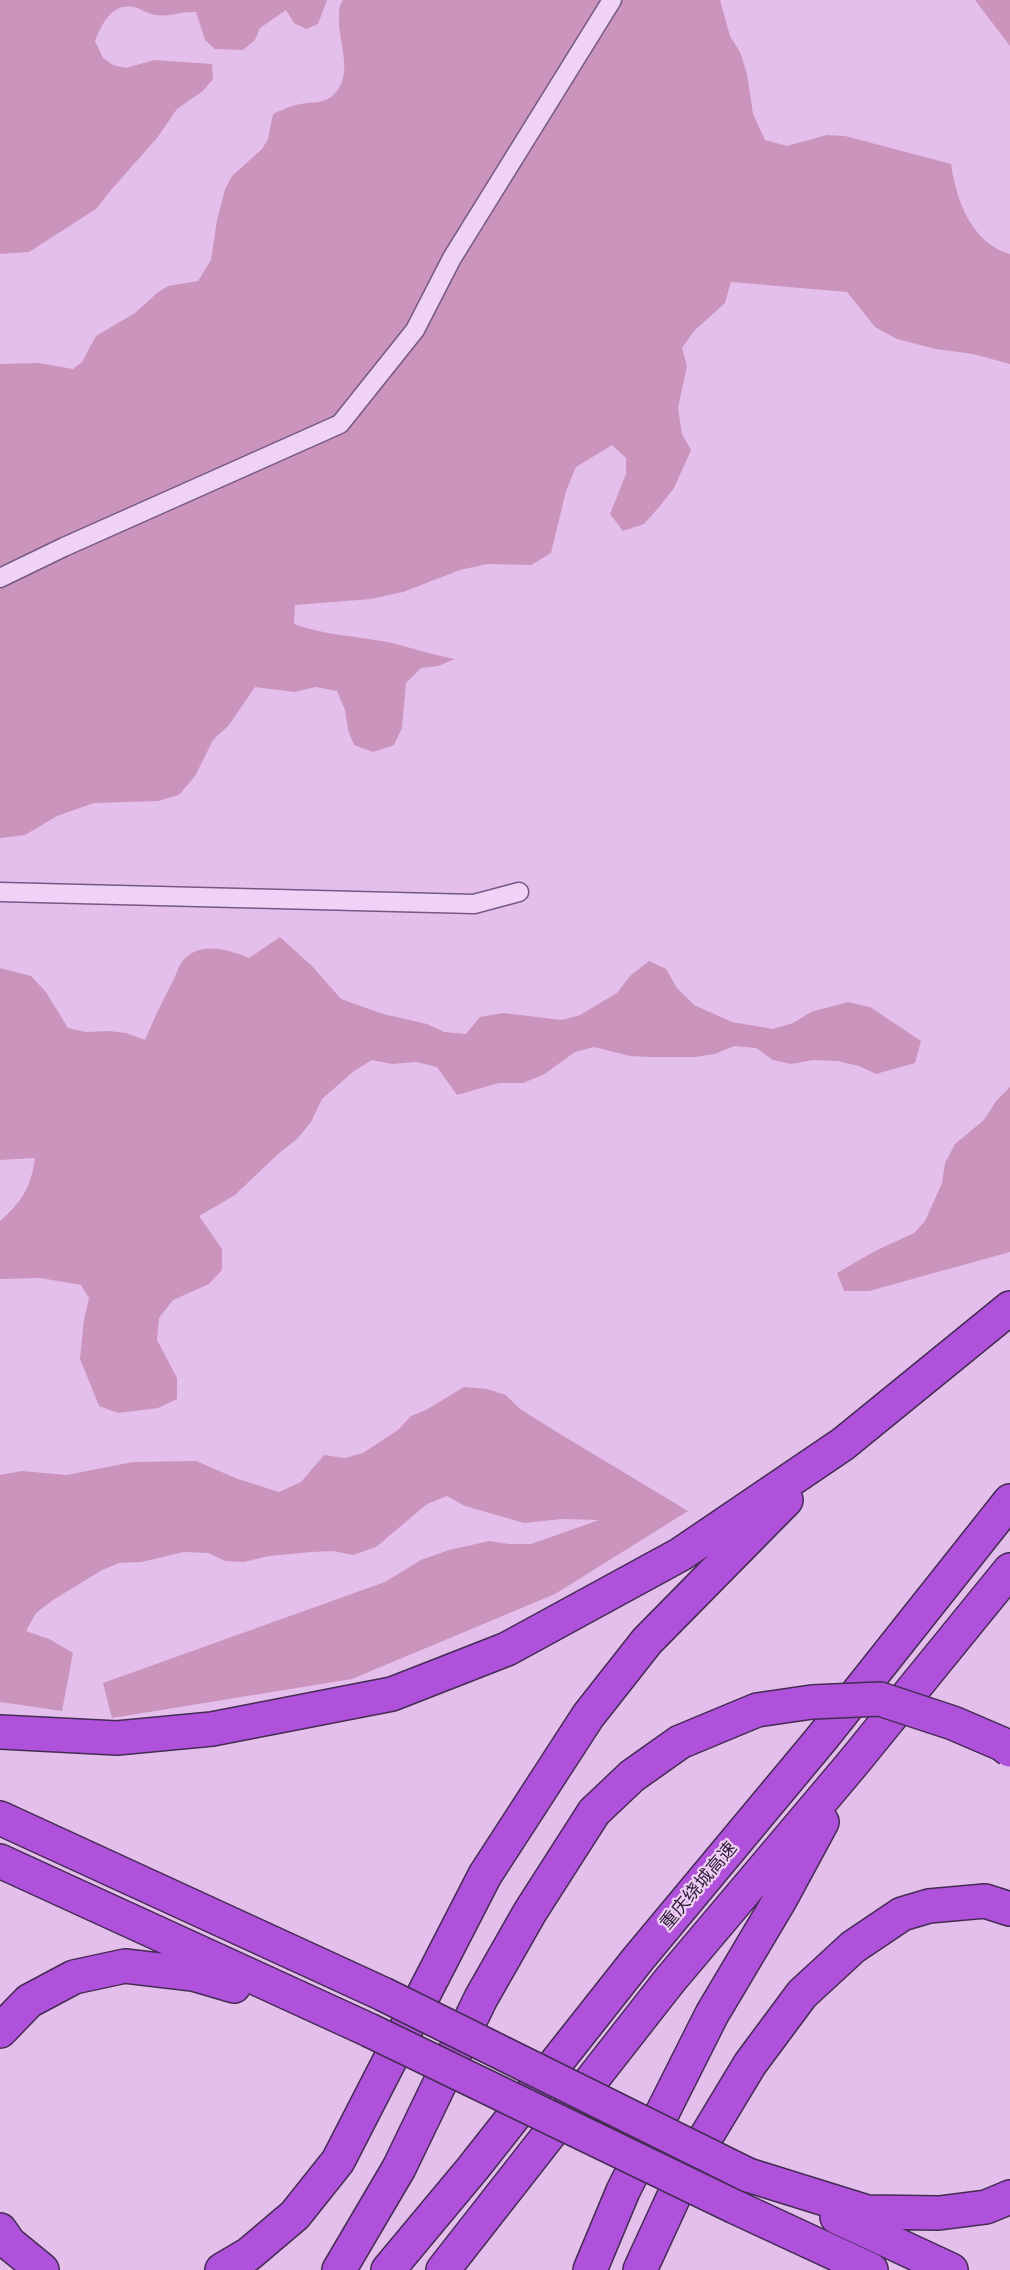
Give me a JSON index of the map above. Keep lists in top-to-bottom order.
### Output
{
  "streets": {
    "highway": ["重庆绕城高速"]
  }
}
